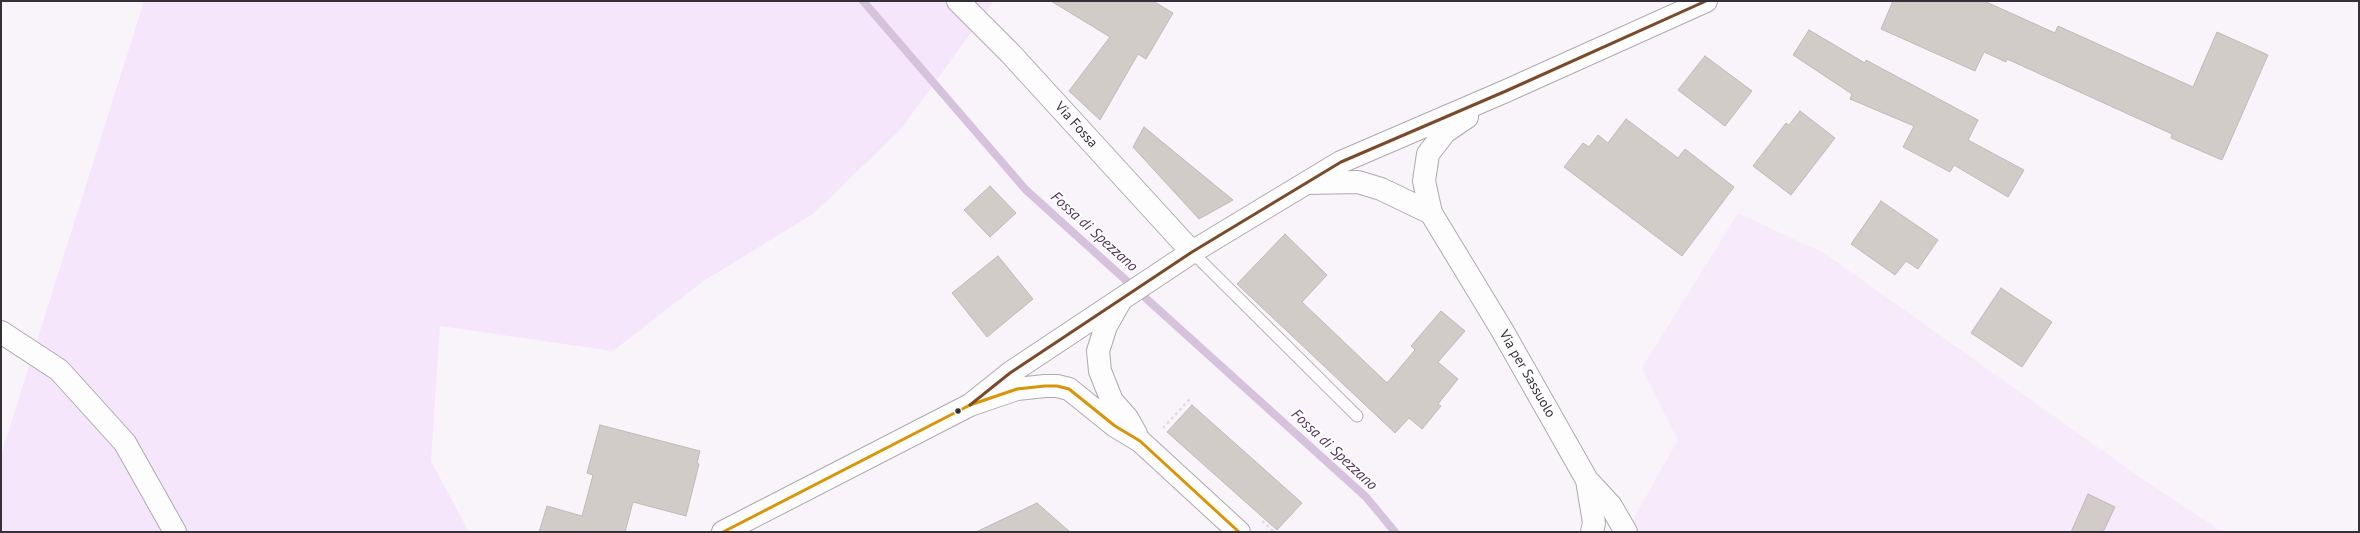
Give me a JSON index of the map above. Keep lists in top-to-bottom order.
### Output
{
  "streets": {
    "street": ["Via Fossa", "Via per Sassuolo"]
  },
  "water": ["Fossa di Spezzano"]
}
